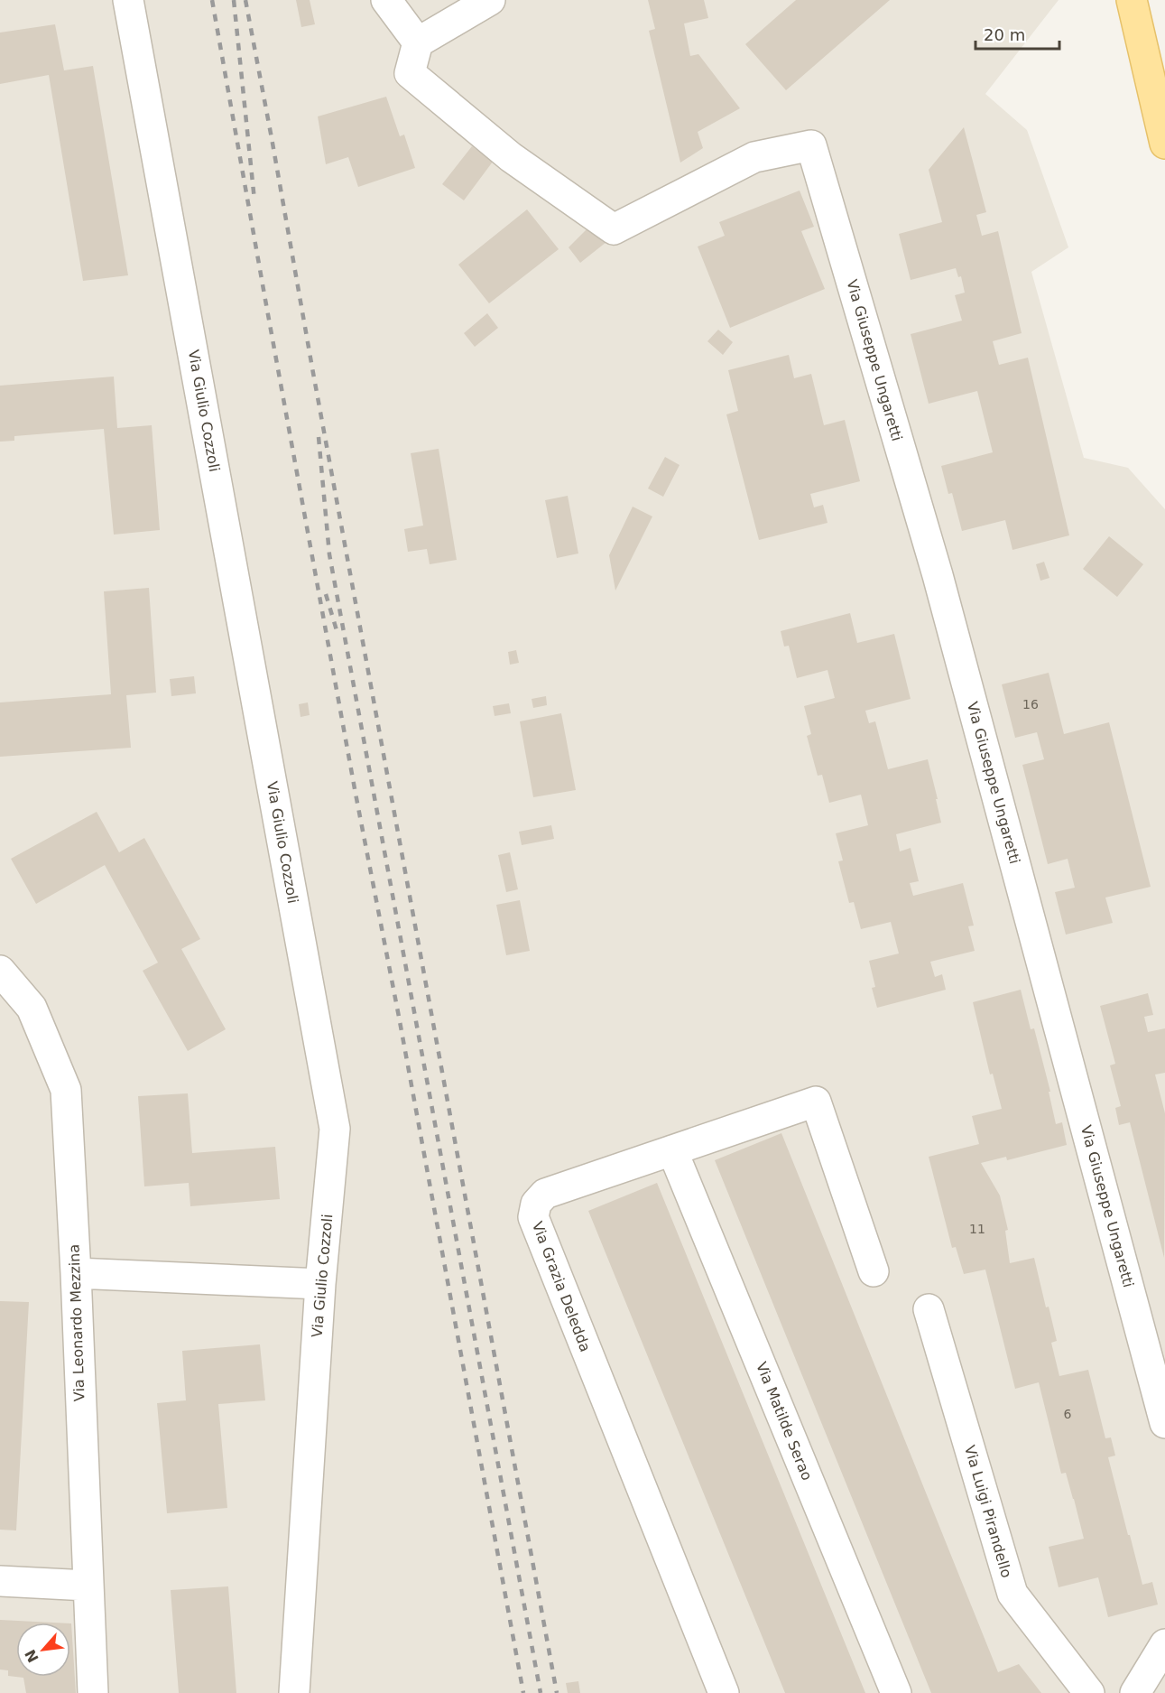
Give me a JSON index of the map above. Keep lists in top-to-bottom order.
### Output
{
  "streets": {
    "street": [
      "Via Giuseppe Ungaretti",
      "Via Giulio Cozzoli",
      "Via Grazia Deledda",
      "Via Leonardo Mezzina",
      "Via Matilde Serao",
      "Via Luigi Pirandello"
    ]
  },
  "crossings": [
    ["Via Grazia Deledda", "Via Matilde Serao"]
  ],
  "house_numbers": ["16", "11", "6"],
  "scale_bar": "20 m",
  "north": "bottom left"
}
